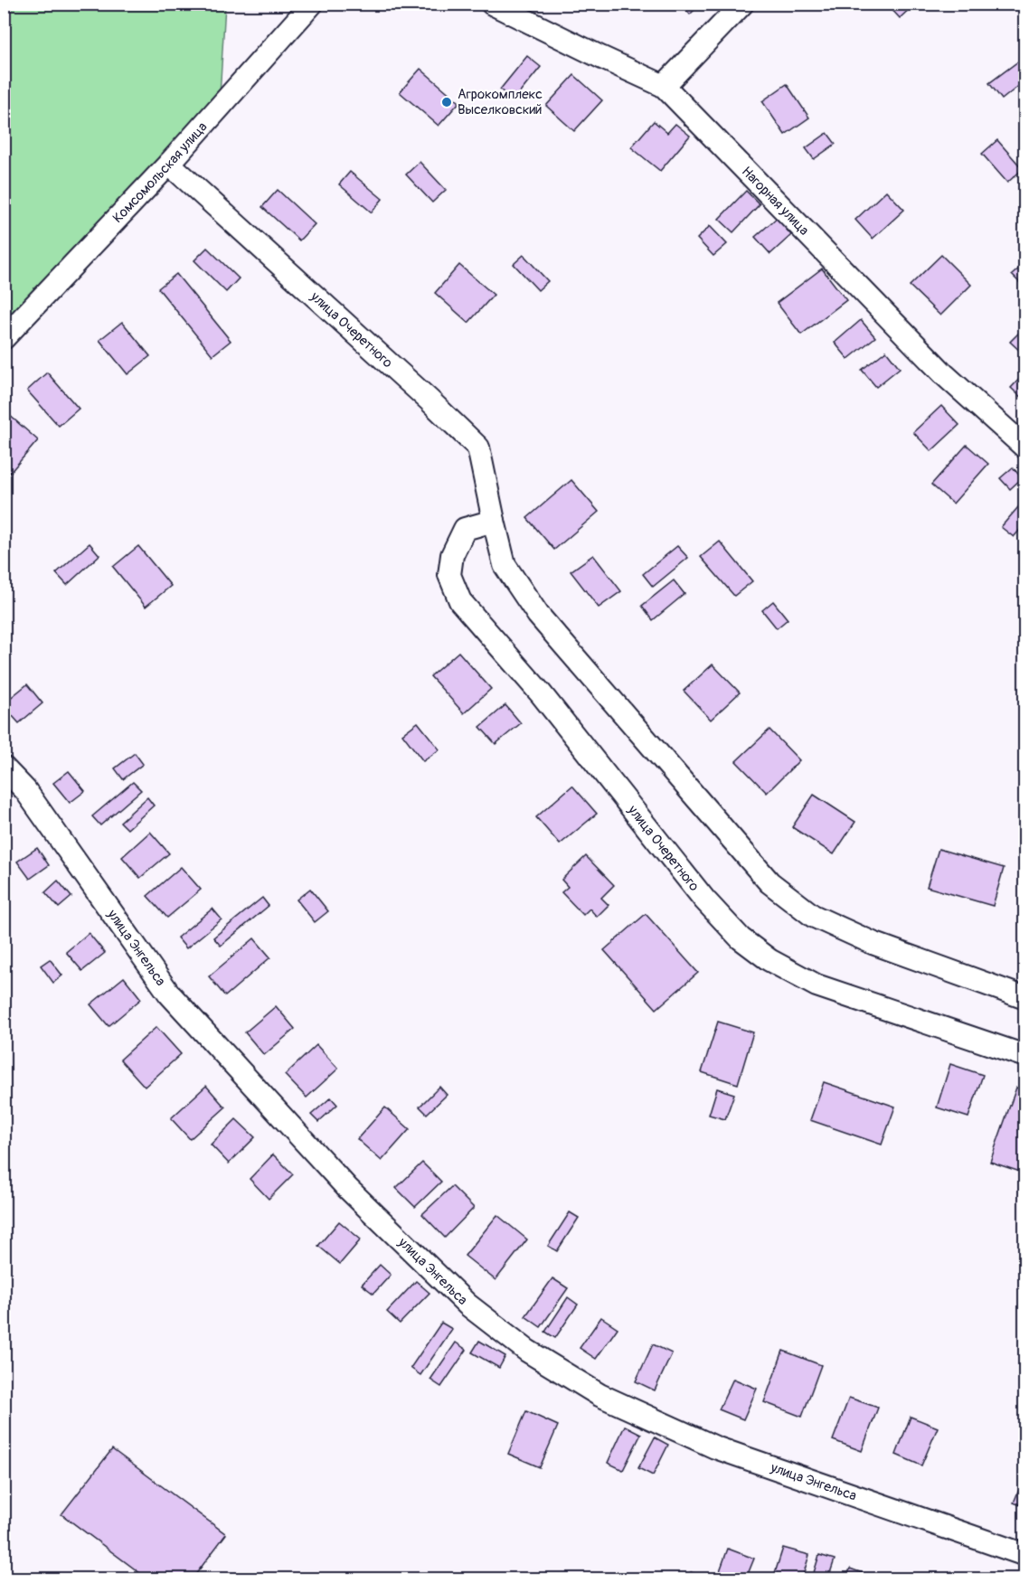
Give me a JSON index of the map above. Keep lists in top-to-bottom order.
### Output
{
  "streets": {
    "street": [
      "Комсомольская улица",
      "Нагорная улица",
      "улица Очеретного",
      "улица Энгельса"
    ]
  },
  "crossings": [
    ["Комсомольская улица", "улица Очеретного"]
  ],
  "places": ["Агрокомплекс Выселковский"]
}
